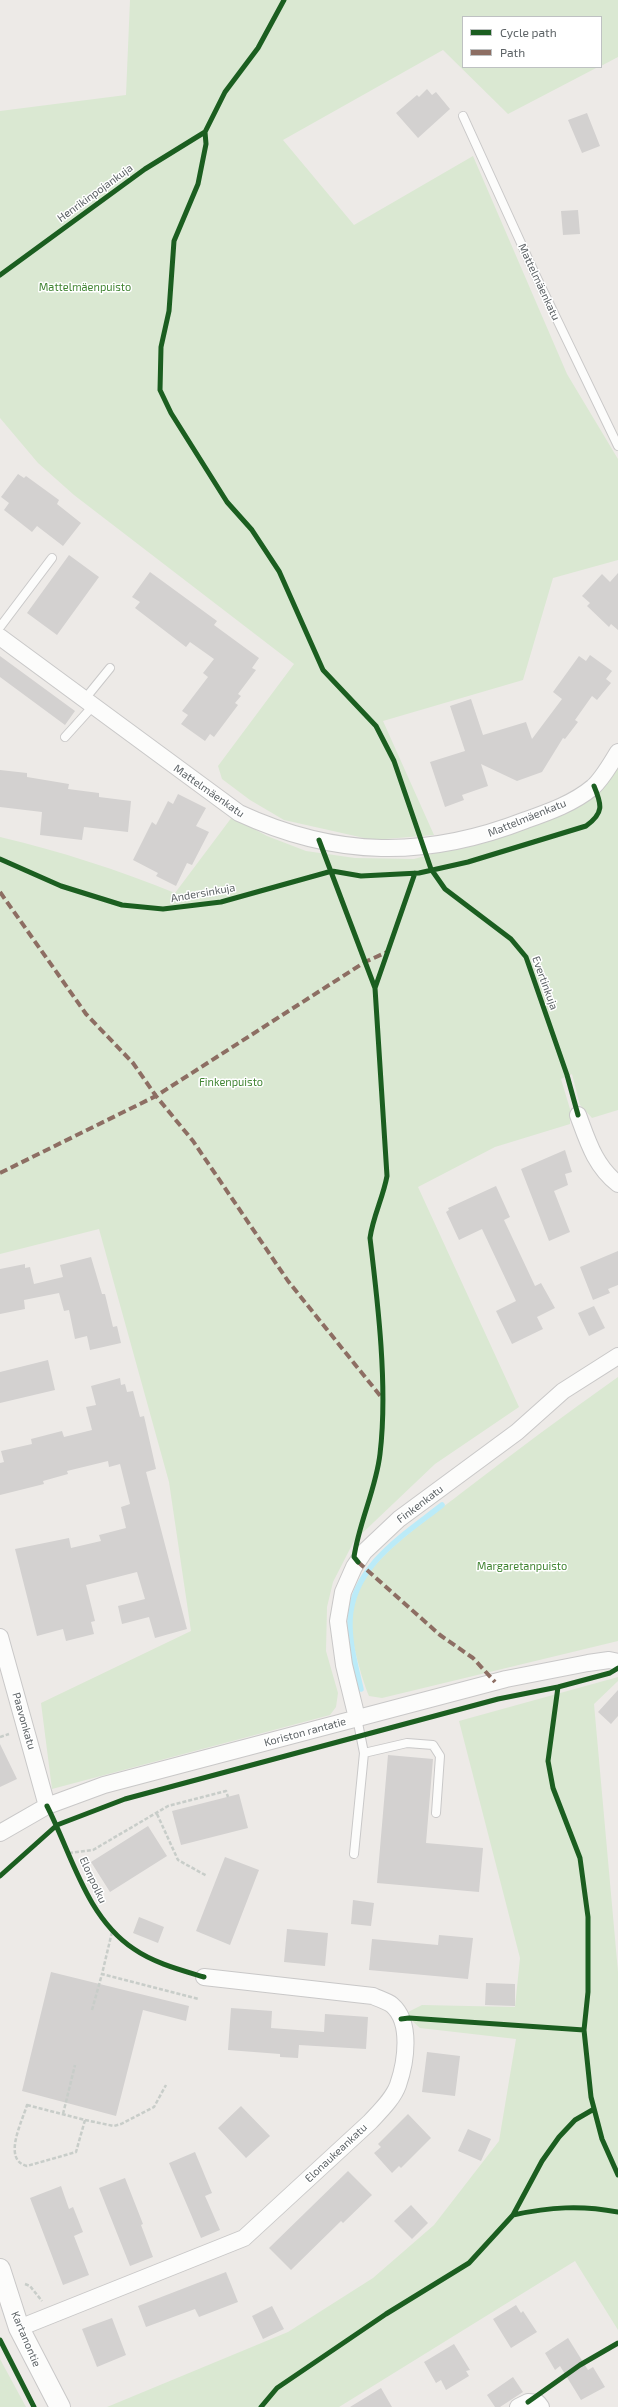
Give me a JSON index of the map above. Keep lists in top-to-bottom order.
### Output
{
  "streets": {
    "street": [
      "Mattelmäenkatu",
      "Finkenkatu",
      "Paavonkatu",
      "Koriston rantatie",
      "Elonaukeankatu",
      "Kartanontie"
    ],
    "cycle path": [
      "Henrikinpojankuja",
      "Andersinkuja",
      "Evertinkuja",
      "Elonpolku"
    ]
  },
  "crossings": [
    ["Finkenkatu", "Koriston rantatie"],
    ["Paavonkatu", "Koriston rantatie"],
    ["Elonaukeankatu", "Kartanontie"]
  ],
  "parks": ["Mattelmäenpuisto", "Finkenpuisto", "Margaretanpuisto"],
  "legend": ["Cycle path", "Path"]
}
